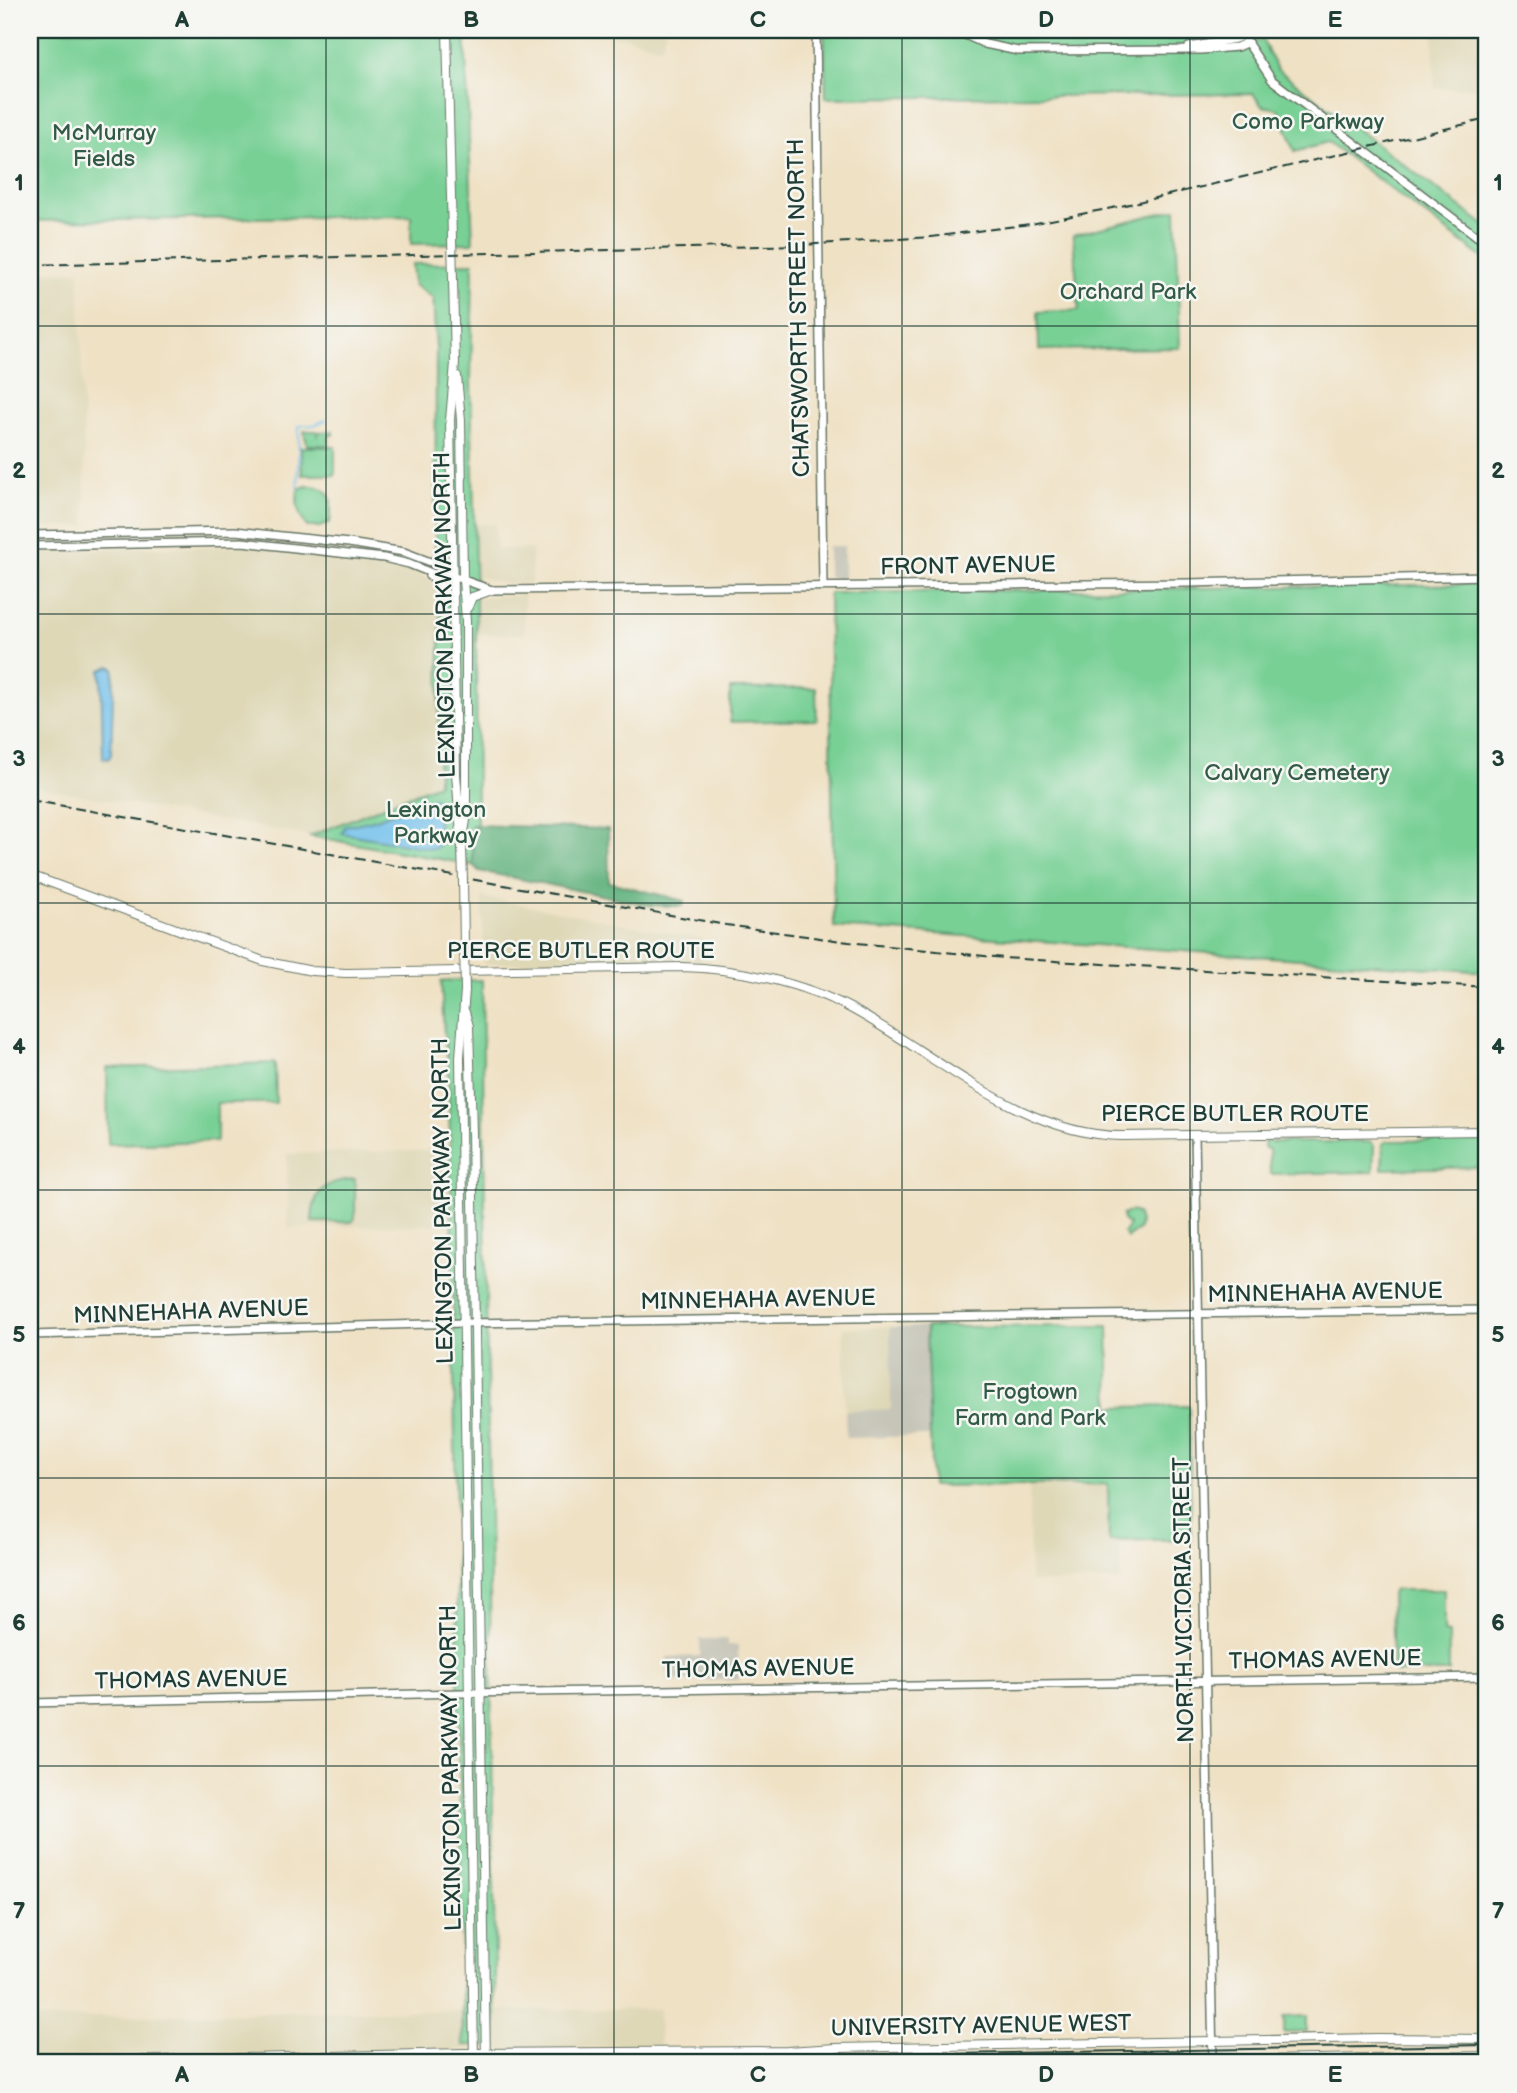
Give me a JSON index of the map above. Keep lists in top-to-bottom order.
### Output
{
  "streets": {
    "main road": ["LEXINGTON PARKWAY NORTH", "PIERCE BUTLER ROUTE", "UNIVERSITY AVENUE WEST"],
    "street": [
      "CHATSWORTH STREET NORTH",
      "FRONT AVENUE",
      "MINNEHAHA AVENUE",
      "NORTH VICTORIA STREET",
      "THOMAS AVENUE"
    ]
  },
  "crossings": [
    ["CHATSWORTH STREET NORTH", "FRONT AVENUE"],
    ["FRONT AVENUE", "LEXINGTON PARKWAY NORTH"],
    ["LEXINGTON PARKWAY NORTH", "MINNEHAHA AVENUE"],
    ["LEXINGTON PARKWAY NORTH", "THOMAS AVENUE"],
    ["LEXINGTON PARKWAY NORTH", "UNIVERSITY AVENUE WEST"],
    ["PIERCE BUTLER ROUTE", "NORTH VICTORIA STREET"],
    ["MINNEHAHA AVENUE", "NORTH VICTORIA STREET"],
    ["NORTH VICTORIA STREET", "THOMAS AVENUE"],
    ["NORTH VICTORIA STREET", "UNIVERSITY AVENUE WEST"]
  ],
  "parks": [
    "Como Parkway",
    "McMurray Fields",
    "Orchard Park",
    "Calvary Cemetery",
    "Lexington Parkway",
    "Frogtown Farm and Park"
  ],
  "grid": {
    "columns": [
      "A",
      "B",
      "C",
      "D",
      "E"
    ],
    "rows": [
      "1",
      "2",
      "3",
      "4",
      "5",
      "6",
      "7"
    ]
  }
}
